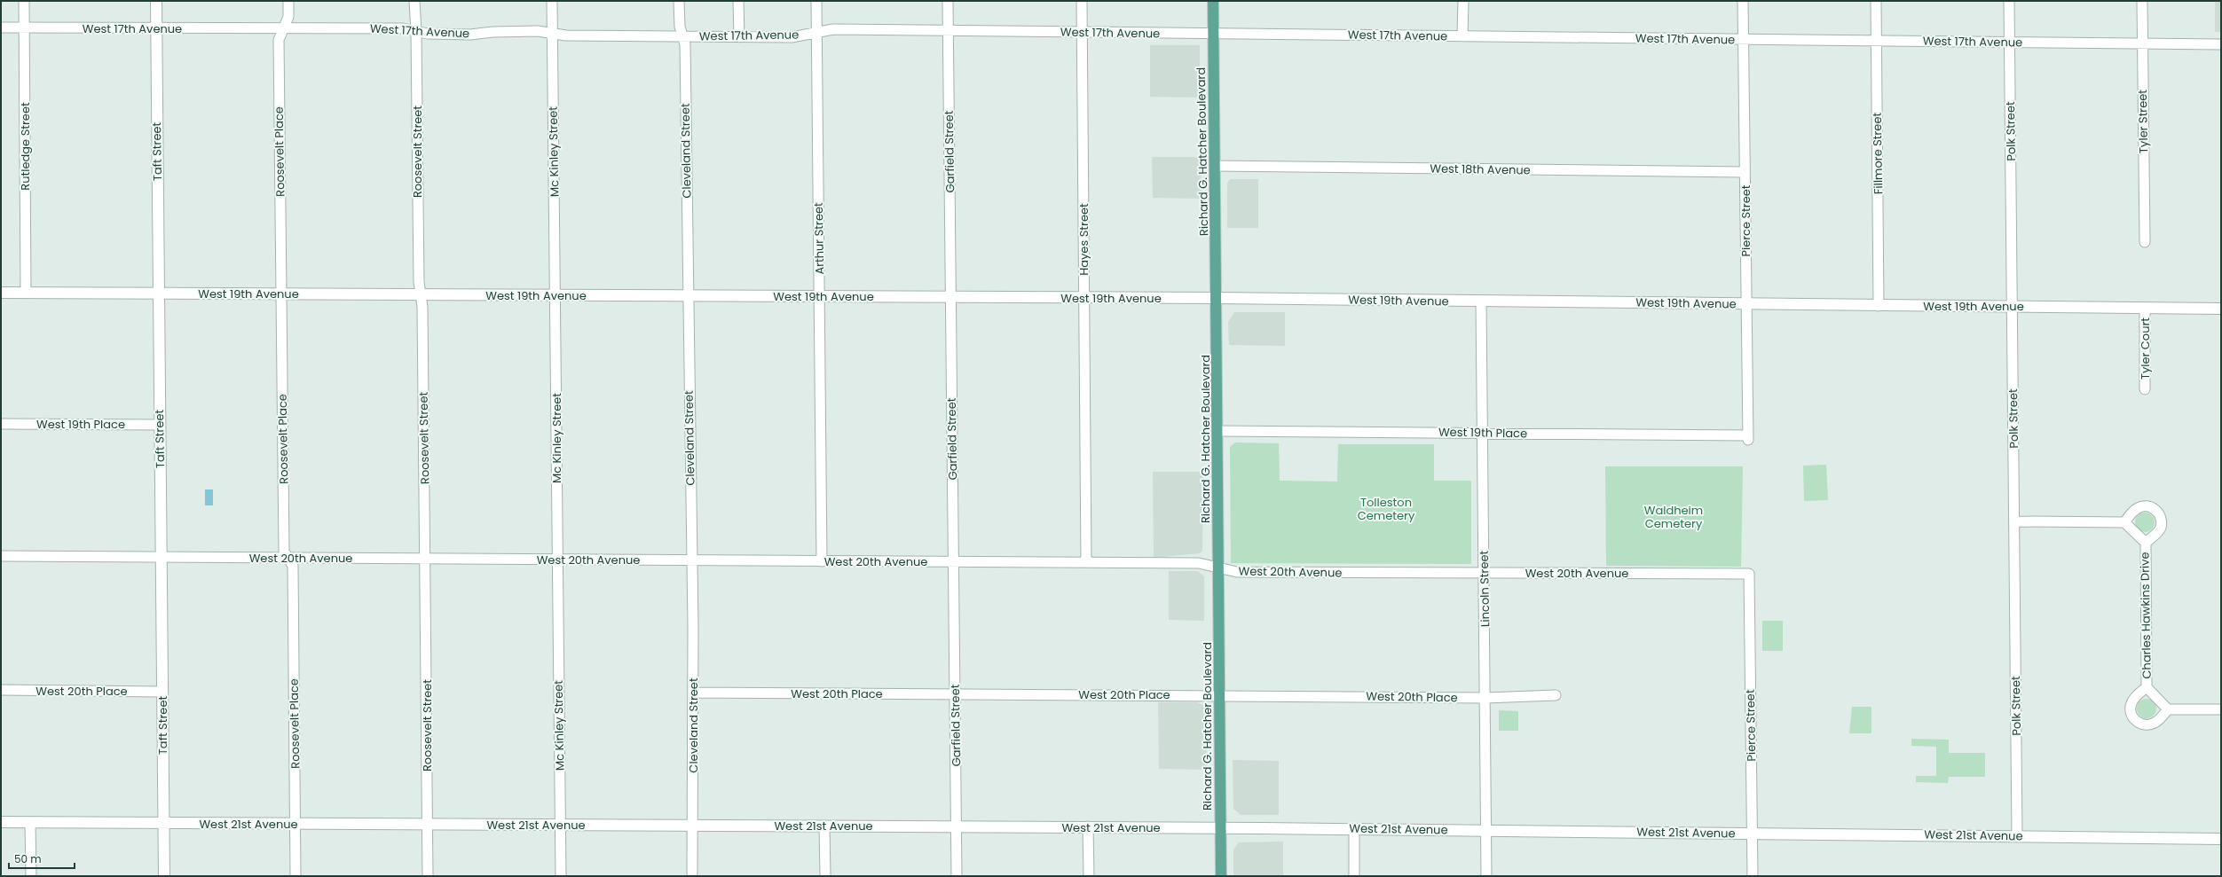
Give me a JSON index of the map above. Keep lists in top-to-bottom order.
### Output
{
  "streets": {
    "main road": ["Richard G. Hatcher Boulevard"],
    "street": [
      "West 17th Avenue",
      "Tyler Street",
      "Polk Street",
      "Rutledge Street",
      "Cleveland Street",
      "Taft Street",
      "Roosevelt Place",
      "Roosevelt Street",
      "Mc Kinley Street",
      "Garfield Street",
      "Fillmore Street",
      "West 18th Avenue",
      "Pierce Street",
      "Arthur Street",
      "Hayes Street",
      "West 19th Avenue",
      "Tyler Court",
      "West 19th Place",
      "West 20th Avenue",
      "Lincoln Street",
      "Charles Hawkins Drive",
      "West 20th Place",
      "West 21st Avenue"
    ]
  },
  "crossings": [
    ["West 17th Avenue", "Tyler Street"],
    ["West 17th Avenue", "Polk Street"],
    ["West 17th Avenue", "Rutledge Street"],
    ["West 17th Avenue", "Cleveland Street"],
    ["West 17th Avenue", "Taft Street"],
    ["West 17th Avenue", "Roosevelt Place"],
    ["West 17th Avenue", "Roosevelt Street"],
    ["West 17th Avenue", "Mc Kinley Street"],
    ["West 17th Avenue", "Garfield Street"],
    ["West 17th Avenue", "Richard G. Hatcher Boulevard"],
    ["West 17th Avenue", "Fillmore Street"],
    ["West 17th Avenue", "Pierce Street"],
    ["West 17th Avenue", "Arthur Street"],
    ["West 17th Avenue", "Hayes Street"],
    ["Polk Street", "West 19th Avenue"],
    ["Polk Street", "West 21st Avenue"],
    ["Rutledge Street", "West 19th Avenue"],
    ["Cleveland Street", "West 19th Avenue"],
    ["Cleveland Street", "West 20th Avenue"],
    ["Cleveland Street", "West 20th Place"],
    ["Cleveland Street", "West 21st Avenue"],
    ["Taft Street", "West 19th Avenue"],
    ["Taft Street", "West 19th Place"],
    ["Taft Street", "West 20th Avenue"],
    ["Taft Street", "West 20th Place"],
    ["Taft Street", "West 21st Avenue"],
    ["Roosevelt Place", "West 19th Avenue"],
    ["Roosevelt Place", "West 20th Avenue"],
    ["Roosevelt Place", "West 21st Avenue"],
    ["Roosevelt Street", "West 19th Avenue"],
    ["Roosevelt Street", "West 20th Avenue"],
    ["Roosevelt Street", "West 21st Avenue"],
    ["Mc Kinley Street", "West 19th Avenue"],
    ["Mc Kinley Street", "West 20th Avenue"],
    ["Mc Kinley Street", "West 21st Avenue"],
    ["Garfield Street", "West 19th Avenue"],
    ["Garfield Street", "West 20th Avenue"],
    ["Garfield Street", "West 20th Place"],
    ["Garfield Street", "West 21st Avenue"],
    ["Richard G. Hatcher Boulevard", "West 18th Avenue"],
    ["Richard G. Hatcher Boulevard", "West 19th Avenue"],
    ["Richard G. Hatcher Boulevard", "West 19th Place"],
    ["Richard G. Hatcher Boulevard", "West 20th Avenue"],
    ["Richard G. Hatcher Boulevard", "West 20th Place"],
    ["Richard G. Hatcher Boulevard", "West 21st Avenue"],
    ["Fillmore Street", "West 19th Avenue"],
    ["West 18th Avenue", "Pierce Street"],
    ["Pierce Street", "West 19th Avenue"],
    ["Pierce Street", "West 19th Place"],
    ["Pierce Street", "West 20th Avenue"],
    ["Pierce Street", "West 21st Avenue"],
    ["Arthur Street", "West 19th Avenue"],
    ["Arthur Street", "West 20th Avenue"],
    ["Hayes Street", "West 19th Avenue"],
    ["Hayes Street", "West 20th Avenue"],
    ["West 19th Avenue", "Tyler Court"],
    ["West 19th Avenue", "Lincoln Street"],
    ["West 19th Place", "Lincoln Street"],
    ["West 20th Avenue", "Lincoln Street"],
    ["Lincoln Street", "West 20th Place"],
    ["Lincoln Street", "West 21st Avenue"]
  ],
  "parks": ["Tolleston Cemetery", "Waldheim Cemetery"],
  "scale_bar": "50 m"
}
